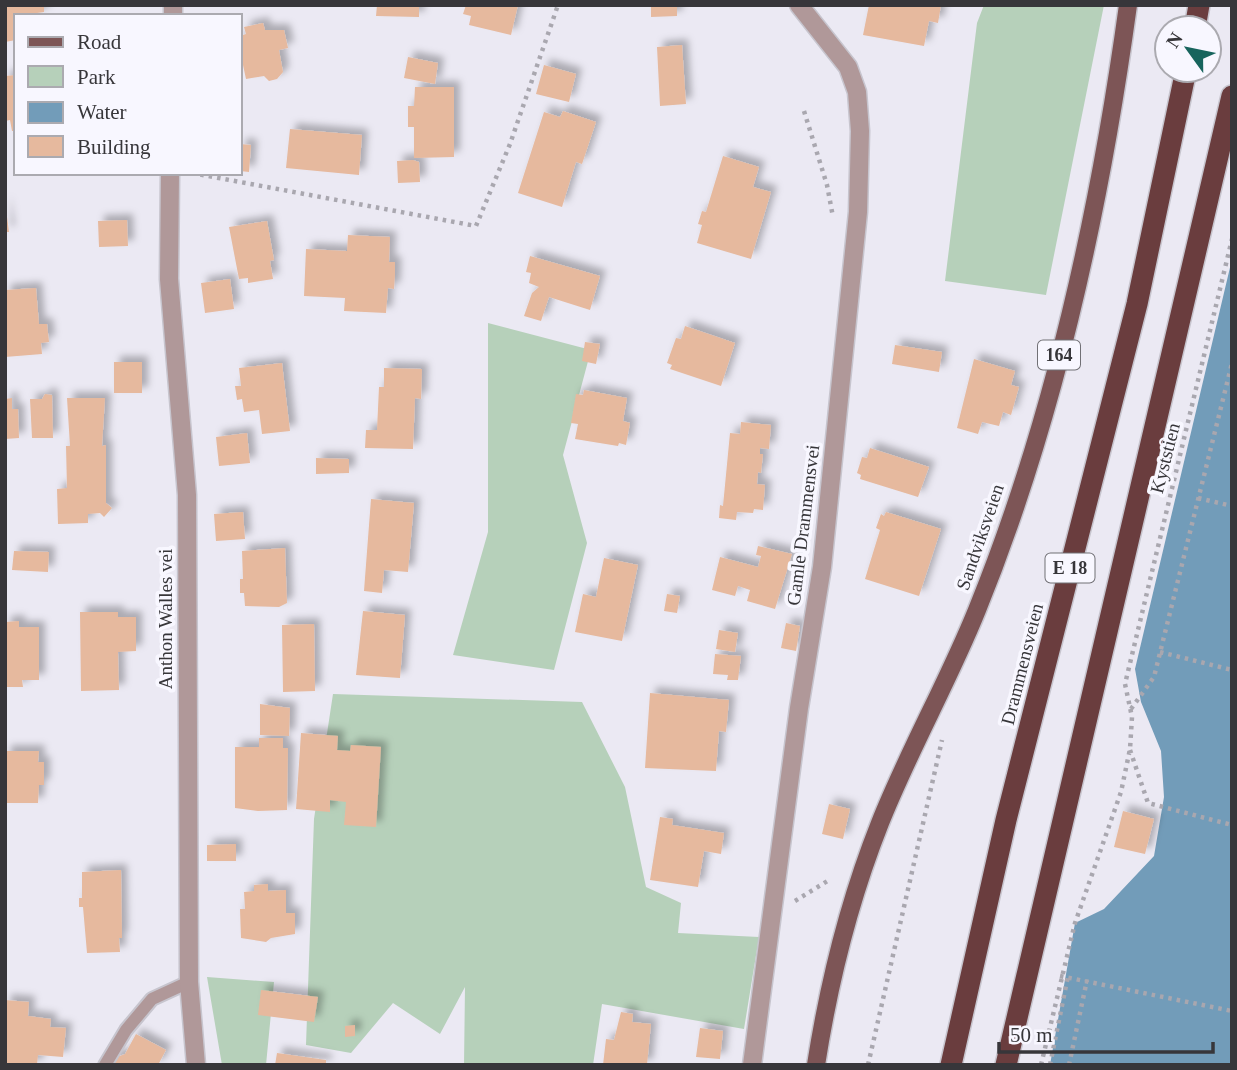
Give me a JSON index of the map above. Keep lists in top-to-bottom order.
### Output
{
  "streets": {
    "highway": ["E 18", "Drammensveien"],
    "main road": ["164", "Sandviksveien"],
    "street": ["Gamle Drammensvei", "Anthon Walles vei"],
    "path": ["Kyststien"]
  },
  "legend": [
    "Road",
    "Park",
    "Water",
    "Building"
  ],
  "scale_bar": "50 m",
  "north": "top left"
}
